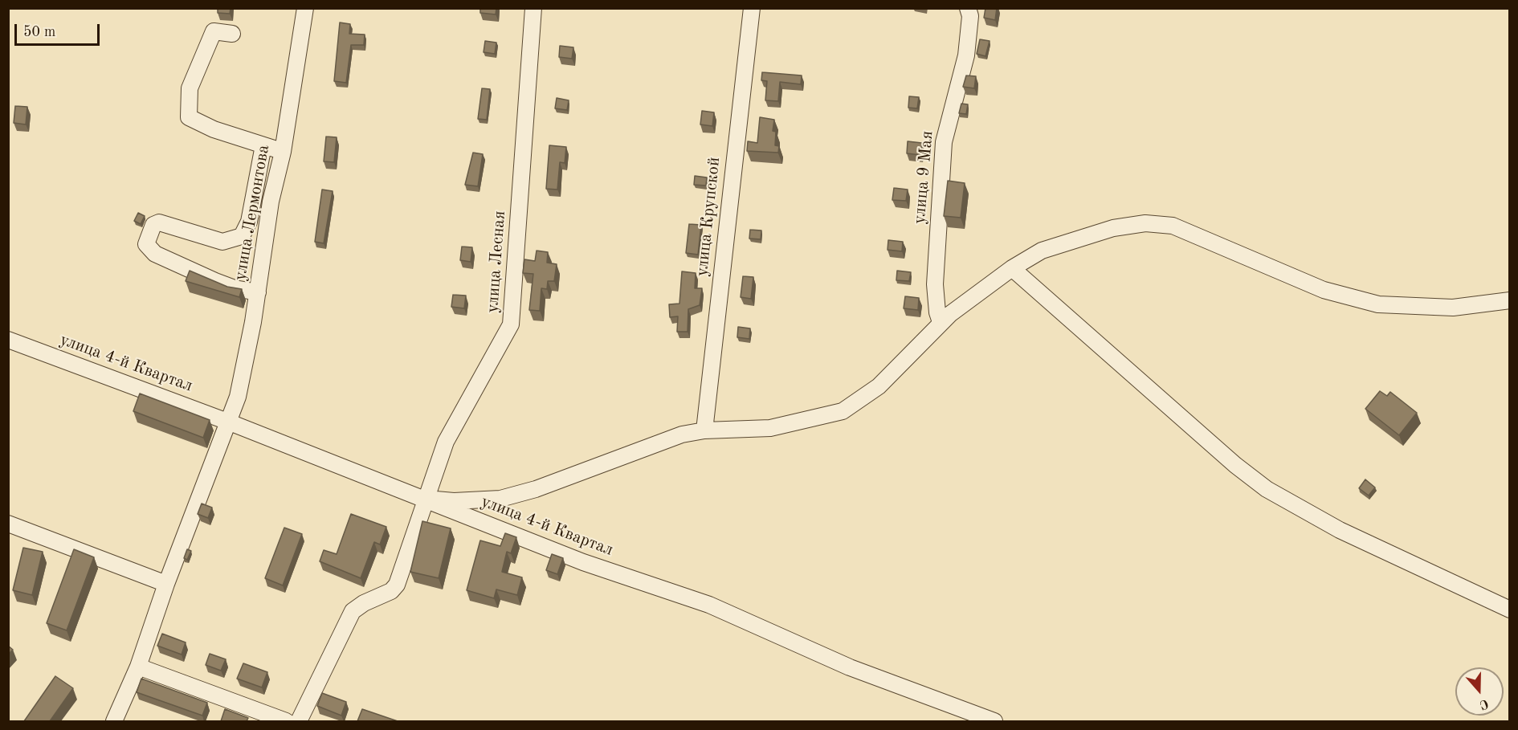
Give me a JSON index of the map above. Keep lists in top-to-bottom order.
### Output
{
  "streets": {
    "street": [
      "улица 9 Мая",
      "улица Лермонтова",
      "улица Крупской",
      "улица Лесная",
      "улица 4-й Квартал"
    ]
  },
  "crossings": [
    ["улица Лермонтова", "улица 4-й Квартал"],
    ["улица Лесная", "улица 4-й Квартал"]
  ],
  "scale_bar": "50 m",
  "north": "bottom"
}
